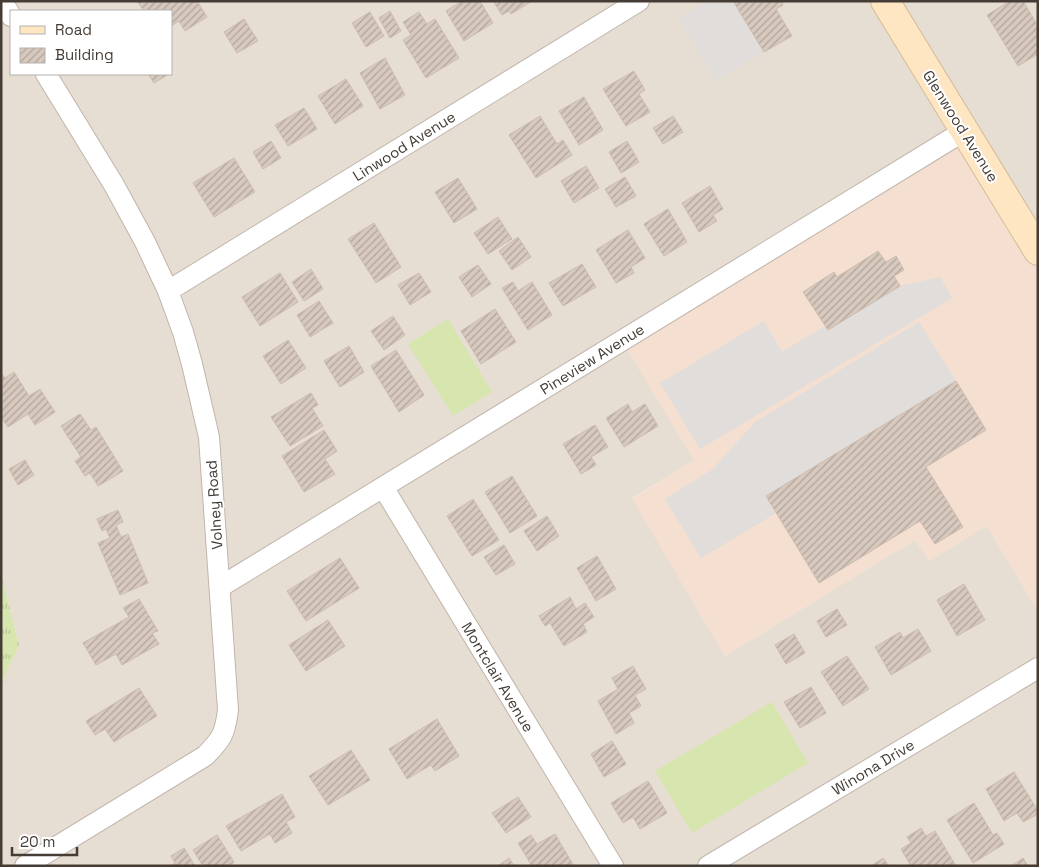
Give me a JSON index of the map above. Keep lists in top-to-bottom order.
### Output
{
  "streets": {
    "main road": ["Glenwood Avenue"],
    "street": [
      "Linwood Avenue",
      "Pineview Avenue",
      "Volney Road",
      "Montclair Avenue",
      "Winona Drive"
    ]
  },
  "crossings": [
    ["Glenwood Avenue", "Pineview Avenue"],
    ["Linwood Avenue", "Volney Road"],
    ["Pineview Avenue", "Volney Road"],
    ["Pineview Avenue", "Montclair Avenue"]
  ],
  "legend": ["Road", "Building"],
  "scale_bar": "20 m"
}
